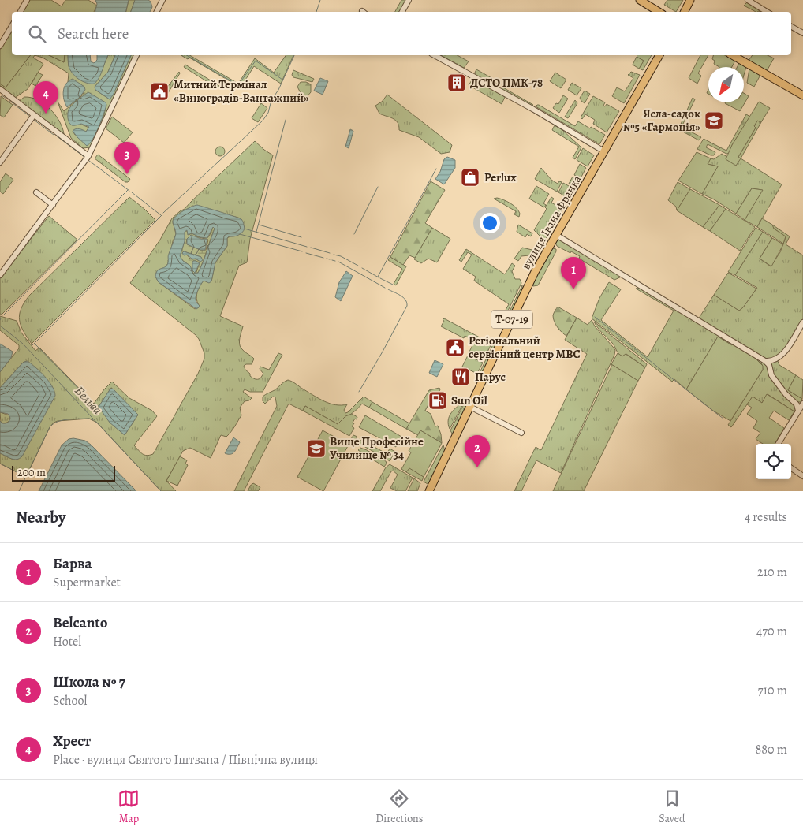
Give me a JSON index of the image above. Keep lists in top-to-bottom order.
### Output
{
  "streets": {
    "main road": ["вулиця Івана Франка", "Т-07-19"]
  },
  "water": ["Бельва"],
  "places": {
    "building": ["ДСТО ПМК-78"],
    "public building": ["Митний Термінал «Виноградів-Вантажний»", "Регіональний сервісний центр МВС"],
    "school or university": ["Ясла-садок №5 «Гармонія»", "Вище Професійне Училище № 34"],
    "shop": ["Perlux"],
    "restaurant": ["Парус"],
    "fuel station": ["Sun Oil"]
  },
  "scale_bar": "200 m",
  "north": "bottom left",
  "page": {
    "search": "Search here",
    "pins": [
      "4",
      "3",
      "1",
      "2"
    ],
    "scale": "200 m",
    "heading": ["Nearby", "4 results"],
    "list": [
      {
        "mark": "1",
        "name": "Барва",
        "note": "Supermarket",
        "value": "210 m"
      },
      {
        "mark": "2",
        "name": "Belcanto",
        "note": "Hotel",
        "value": "470 m"
      },
      {
        "mark": "3",
        "name": "Школа № 7",
        "note": "School",
        "value": "710 m"
      },
      {
        "mark": "4",
        "name": "Хрест",
        "note": "Place · вулиця Святого Іштвана / Північна вулиця",
        "value": "880 m"
      }
    ],
    "nav": ["Map", "Directions", "Saved"]
  }
}
